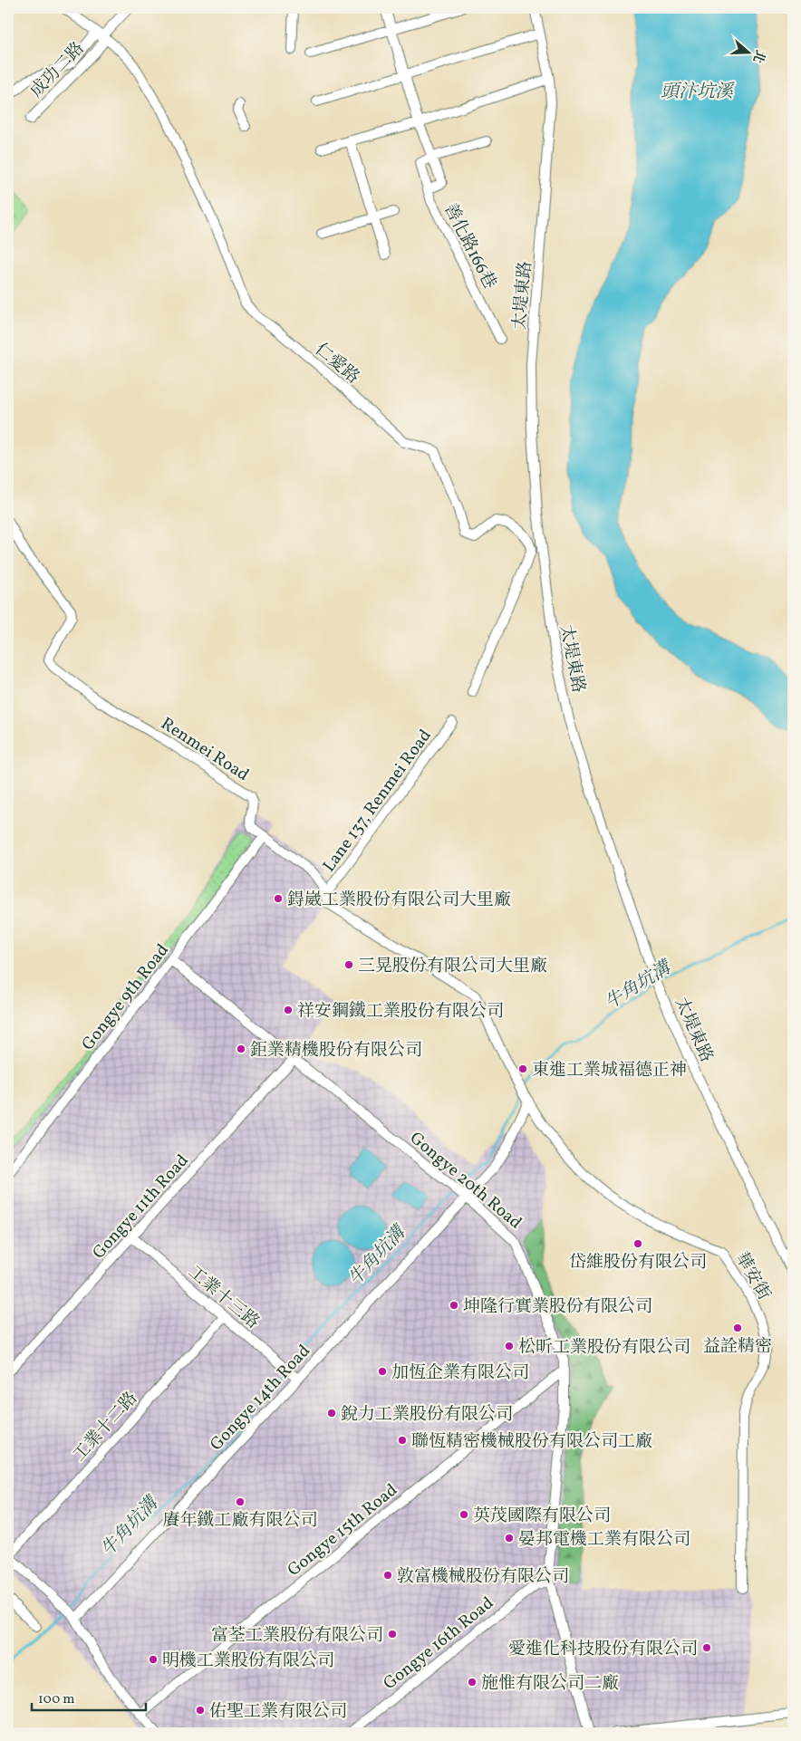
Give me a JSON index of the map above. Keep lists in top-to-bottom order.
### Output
{
  "streets": {
    "street": [
      "成功二路",
      "善化路166巷",
      "太堤東路",
      "仁愛路",
      "Renmei Road",
      "Lane 137, Renmei Road",
      "Gongye 9th Road",
      "Gongye 20th Road",
      "Gongye 11th Road",
      "華安街",
      "工業十三路",
      "Gongye 14th Road",
      "工業十二路",
      "Gongye 15th Road",
      "Gongye 16th Road"
    ]
  },
  "crossings": [
    ["成功二路", "仁愛路"],
    ["Renmei Road", "Lane 137, Renmei Road"],
    ["Renmei Road", "Gongye 9th Road"],
    ["Renmei Road", "華安街"],
    ["Gongye 9th Road", "Gongye 20th Road"],
    ["Gongye 20th Road", "Gongye 11th Road"],
    ["Gongye 20th Road", "Gongye 14th Road"],
    ["Gongye 20th Road", "Gongye 15th Road"],
    ["Gongye 20th Road", "Gongye 16th Road"],
    ["Gongye 11th Road", "工業十三路"],
    ["華安街", "Gongye 14th Road"],
    ["工業十三路", "Gongye 14th Road"],
    ["工業十三路", "工業十二路"]
  ],
  "water": ["頭汴坑溪", "牛角坑溝"],
  "places": [
    "鍀崴工業股份有限公司大里廠",
    "三晃股份有限公司大里廠",
    "祥安鋼鐵工業股份有限公司",
    "鉅業精機股份有限公司",
    "東進工業城福德正神",
    "岱維股份有限公司",
    "坤隆行實業股份有限公司",
    "益詮精密",
    "松昕工業股份有限公司",
    "加恆企業有限公司",
    "銳力工業股份有限公司",
    "聯恆精密機械股份有限公司工廠",
    "賡年鐵工廠有限公司",
    "英茂國際有限公司",
    "晏邦電機工業有限公司",
    "敦富機械股份有限公司",
    "富荃工業股份有限公司",
    "愛進化科技股份有限公司",
    "明機工業股份有限公司",
    "施惟有限公司二廠",
    "佑聖工業有限公司"
  ],
  "scale_bar": "100 m",
  "north": "right"
}
